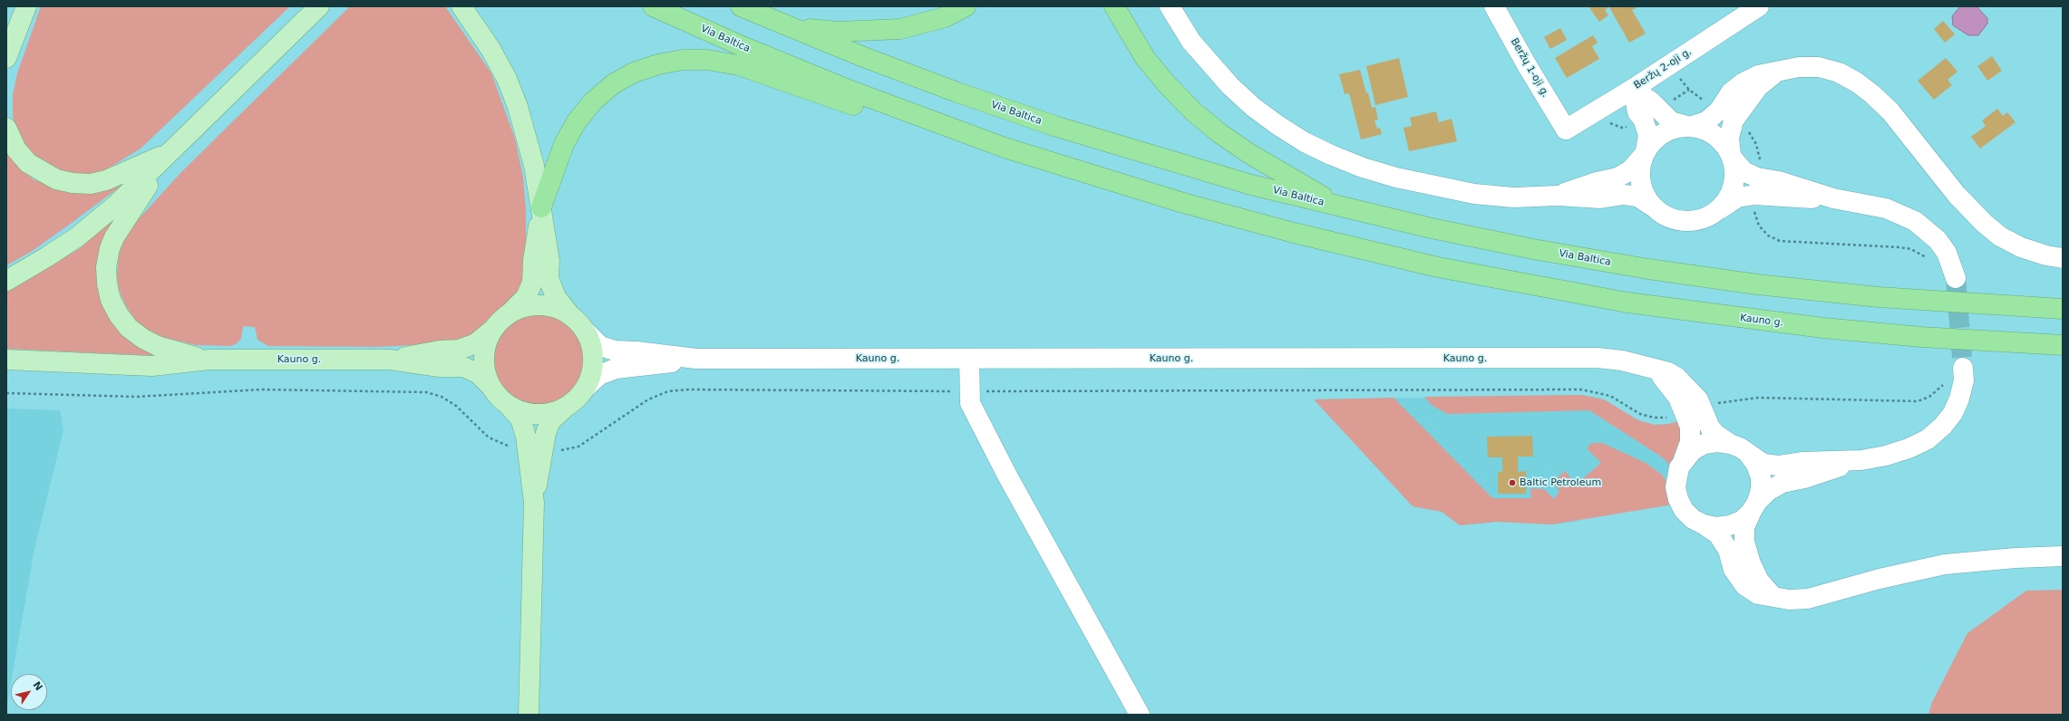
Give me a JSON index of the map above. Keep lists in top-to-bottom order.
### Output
{
  "streets": {
    "highway": ["Via Baltica", "Kauno g."],
    "street": ["Beržų 1-oji g.", "Beržų 2-oji g."]
  },
  "crossings": [
    ["Via Baltica", "Kauno g."],
    ["Beržų 1-oji g.", "Beržų 2-oji g."]
  ],
  "places": ["Baltic Petroleum"],
  "north": "top right"
}
